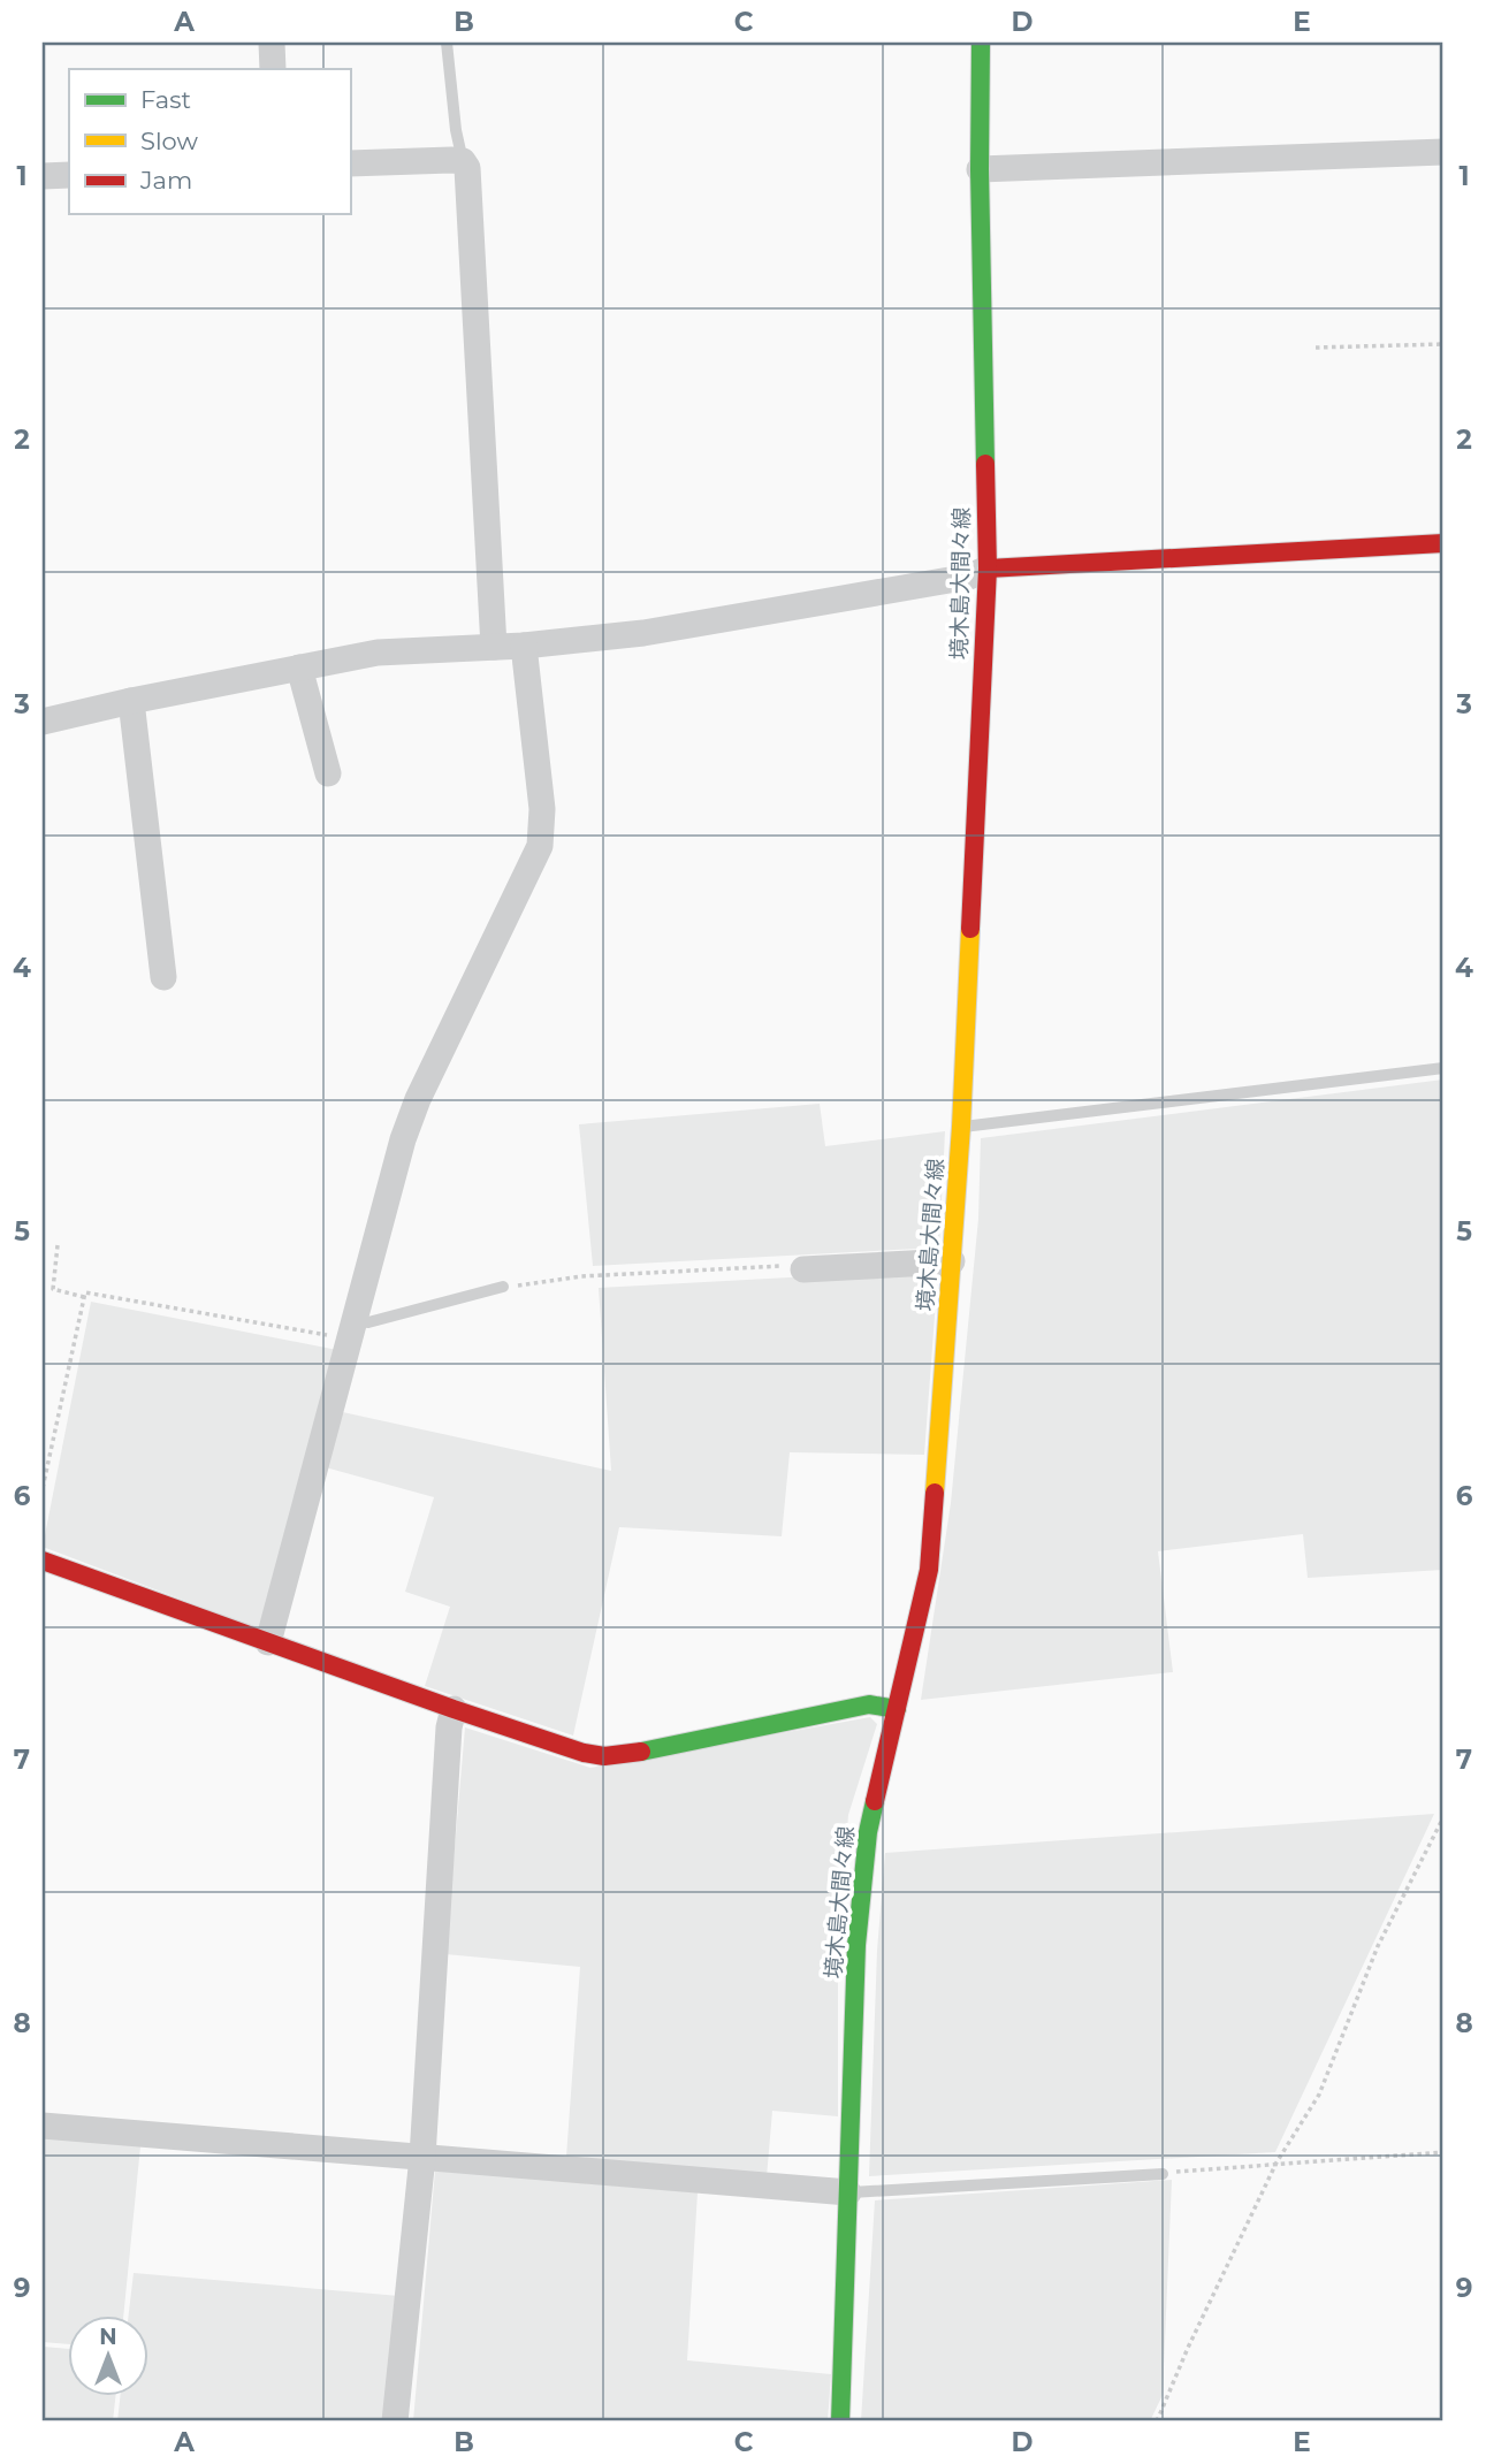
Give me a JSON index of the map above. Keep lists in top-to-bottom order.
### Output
{
  "streets": {
    "main road": ["境木島大間々線"]
  },
  "legend": ["Fast", "Slow", "Jam"],
  "north": "top",
  "grid": {
    "columns": [
      "A",
      "B",
      "C",
      "D",
      "E"
    ],
    "rows": [
      "1",
      "2",
      "3",
      "4",
      "5",
      "6",
      "7",
      "8",
      "9"
    ]
  }
}
